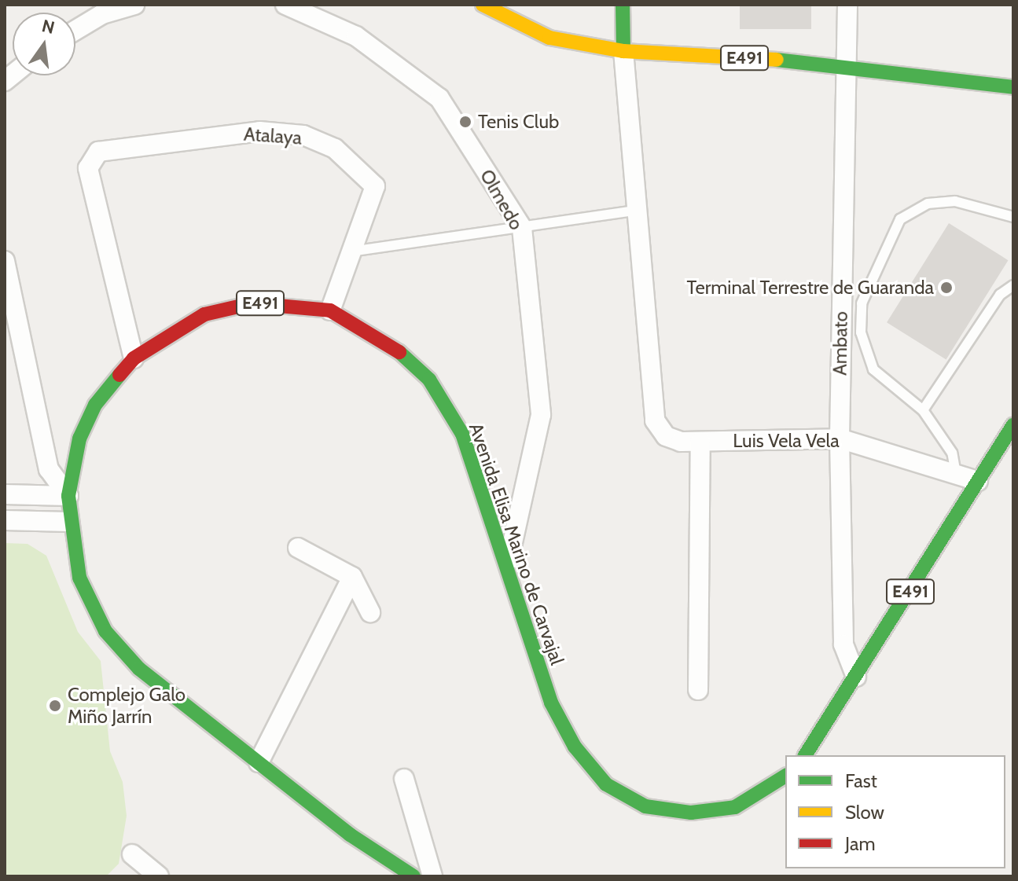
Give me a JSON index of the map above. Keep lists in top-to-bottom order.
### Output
{
  "streets": {
    "main road": ["E491", "Avenida Elisa Marino de Carvajal"],
    "street": [
      "Atalaya",
      "Olmedo",
      "Ambato",
      "Luis Vela Vela"
    ]
  },
  "crossings": [
    ["E491", "Ambato"],
    ["E491", "Luis Vela Vela"],
    ["Atalaya", "Avenida Elisa Marino de Carvajal"],
    ["Olmedo", "Avenida Elisa Marino de Carvajal"],
    ["Ambato", "Luis Vela Vela"]
  ],
  "places": ["Tenis Club", "Terminal Terrestre de Guaranda", "Complejo Galo Miño Jarrín"],
  "legend": ["Fast", "Slow", "Jam"],
  "north": "top"
}
